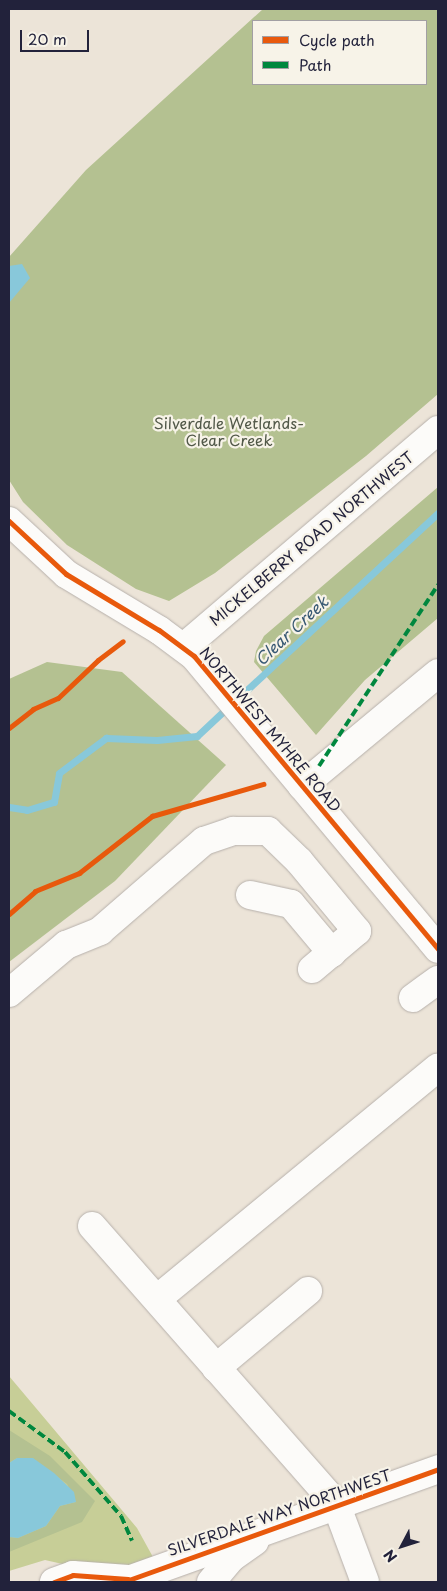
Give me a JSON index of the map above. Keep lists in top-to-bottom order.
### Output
{
  "streets": {
    "street": ["MICKELBERRY ROAD NORTHWEST", "NORTHWEST MYHRE ROAD", "SILVERDALE WAY NORTHWEST"]
  },
  "crossings": [
    ["MICKELBERRY ROAD NORTHWEST", "NORTHWEST MYHRE ROAD"]
  ],
  "water": ["Clear Creek"],
  "parks": ["Silverdale Wetlands- Clear Creek"],
  "legend": ["Cycle path", "Path"],
  "scale_bar": "20 m",
  "north": "bottom left"
}
